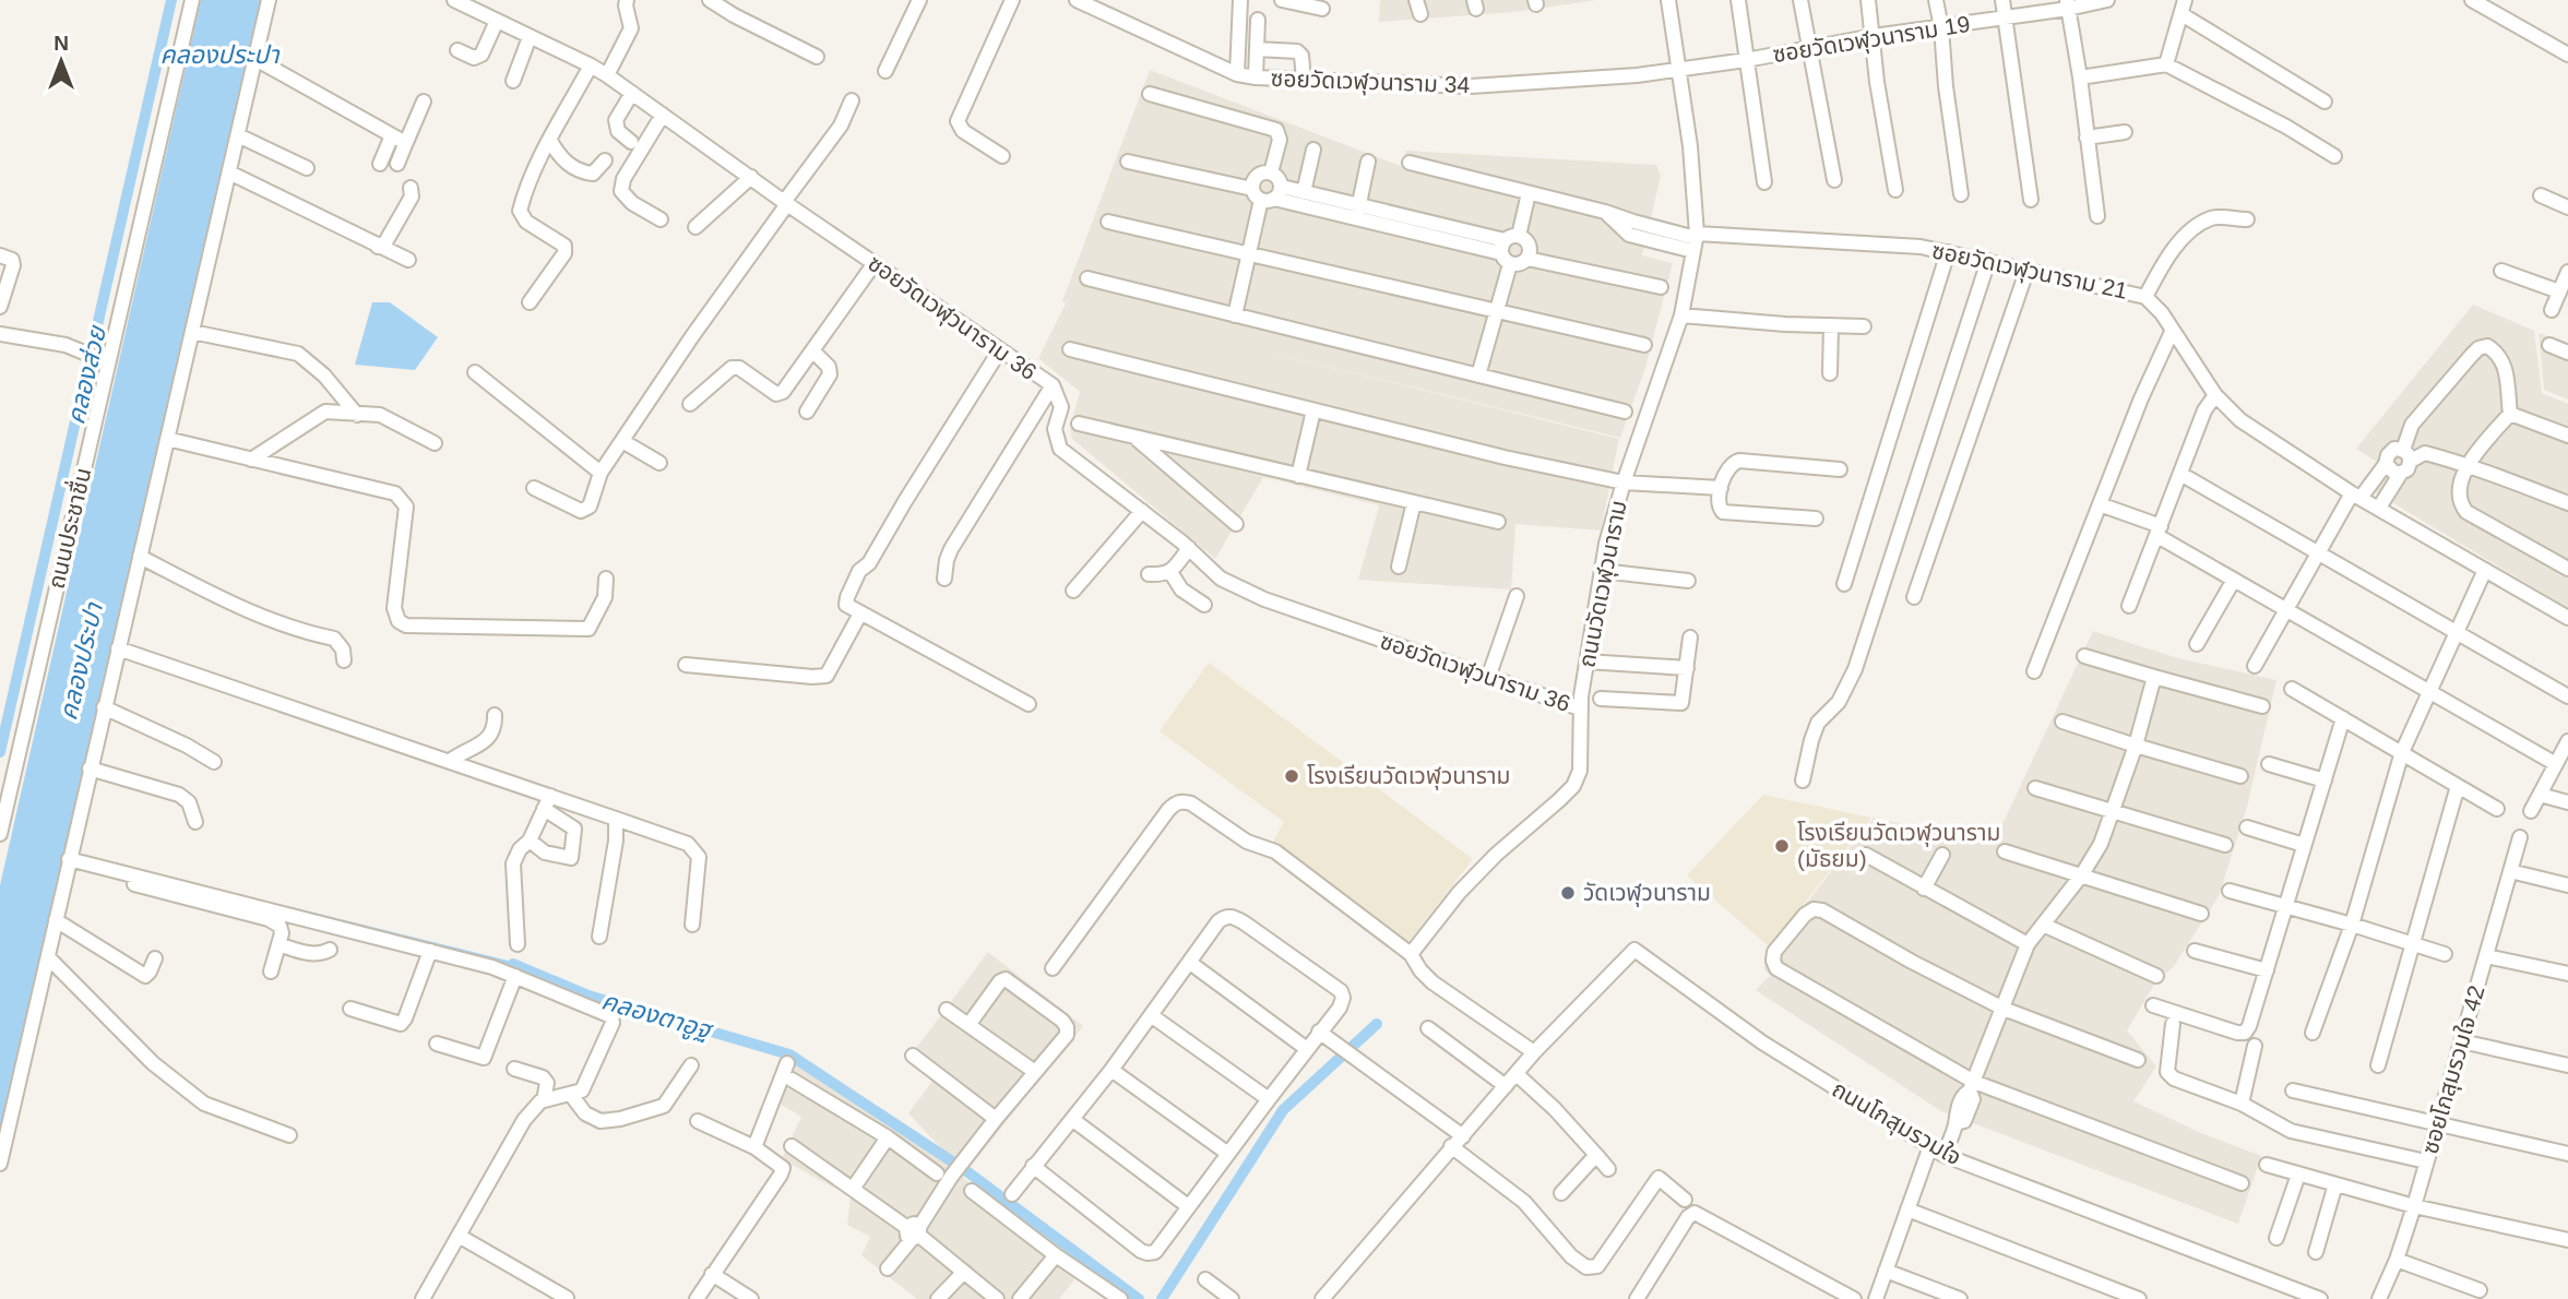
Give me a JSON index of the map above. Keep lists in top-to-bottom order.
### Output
{
  "streets": {
    "street": [
      "ซอยวัดเวฬุวนาราม 19",
      "ซอยวัดเวฬุวนาราม 34",
      "ซอยวัดเวฬุวนาราม 21",
      "ซอยวัดเวฬุวนาราม 36",
      "ถนนประชาชื่น",
      "ถนนวัดเวฬุวนาราม",
      "ซอยโกสุมรวมใจ 42",
      "ถนนโกสุมรวมใจ"
    ]
  },
  "crossings": [
    ["ซอยวัดเวฬุวนาราม 19", "ซอยวัดเวฬุวนาราม 34"],
    ["ซอยวัดเวฬุวนาราม 19", "ถนนวัดเวฬุวนาราม"],
    ["ซอยวัดเวฬุวนาราม 34", "ถนนวัดเวฬุวนาราม"],
    ["ซอยวัดเวฬุวนาราม 21", "ถนนวัดเวฬุวนาราม"],
    ["ซอยวัดเวฬุวนาราม 36", "ถนนวัดเวฬุวนาราม"]
  ],
  "water": ["คลองประปา", "คลองส่วย", "คลองตาอูฐ"],
  "places": ["โรงเรียนวัดเวฬุวนาราม", "โรงเรียนวัดเวฬุวนาราม (มัธยม)", "วัดเวฬุวนาราม"],
  "north": "top"
}
